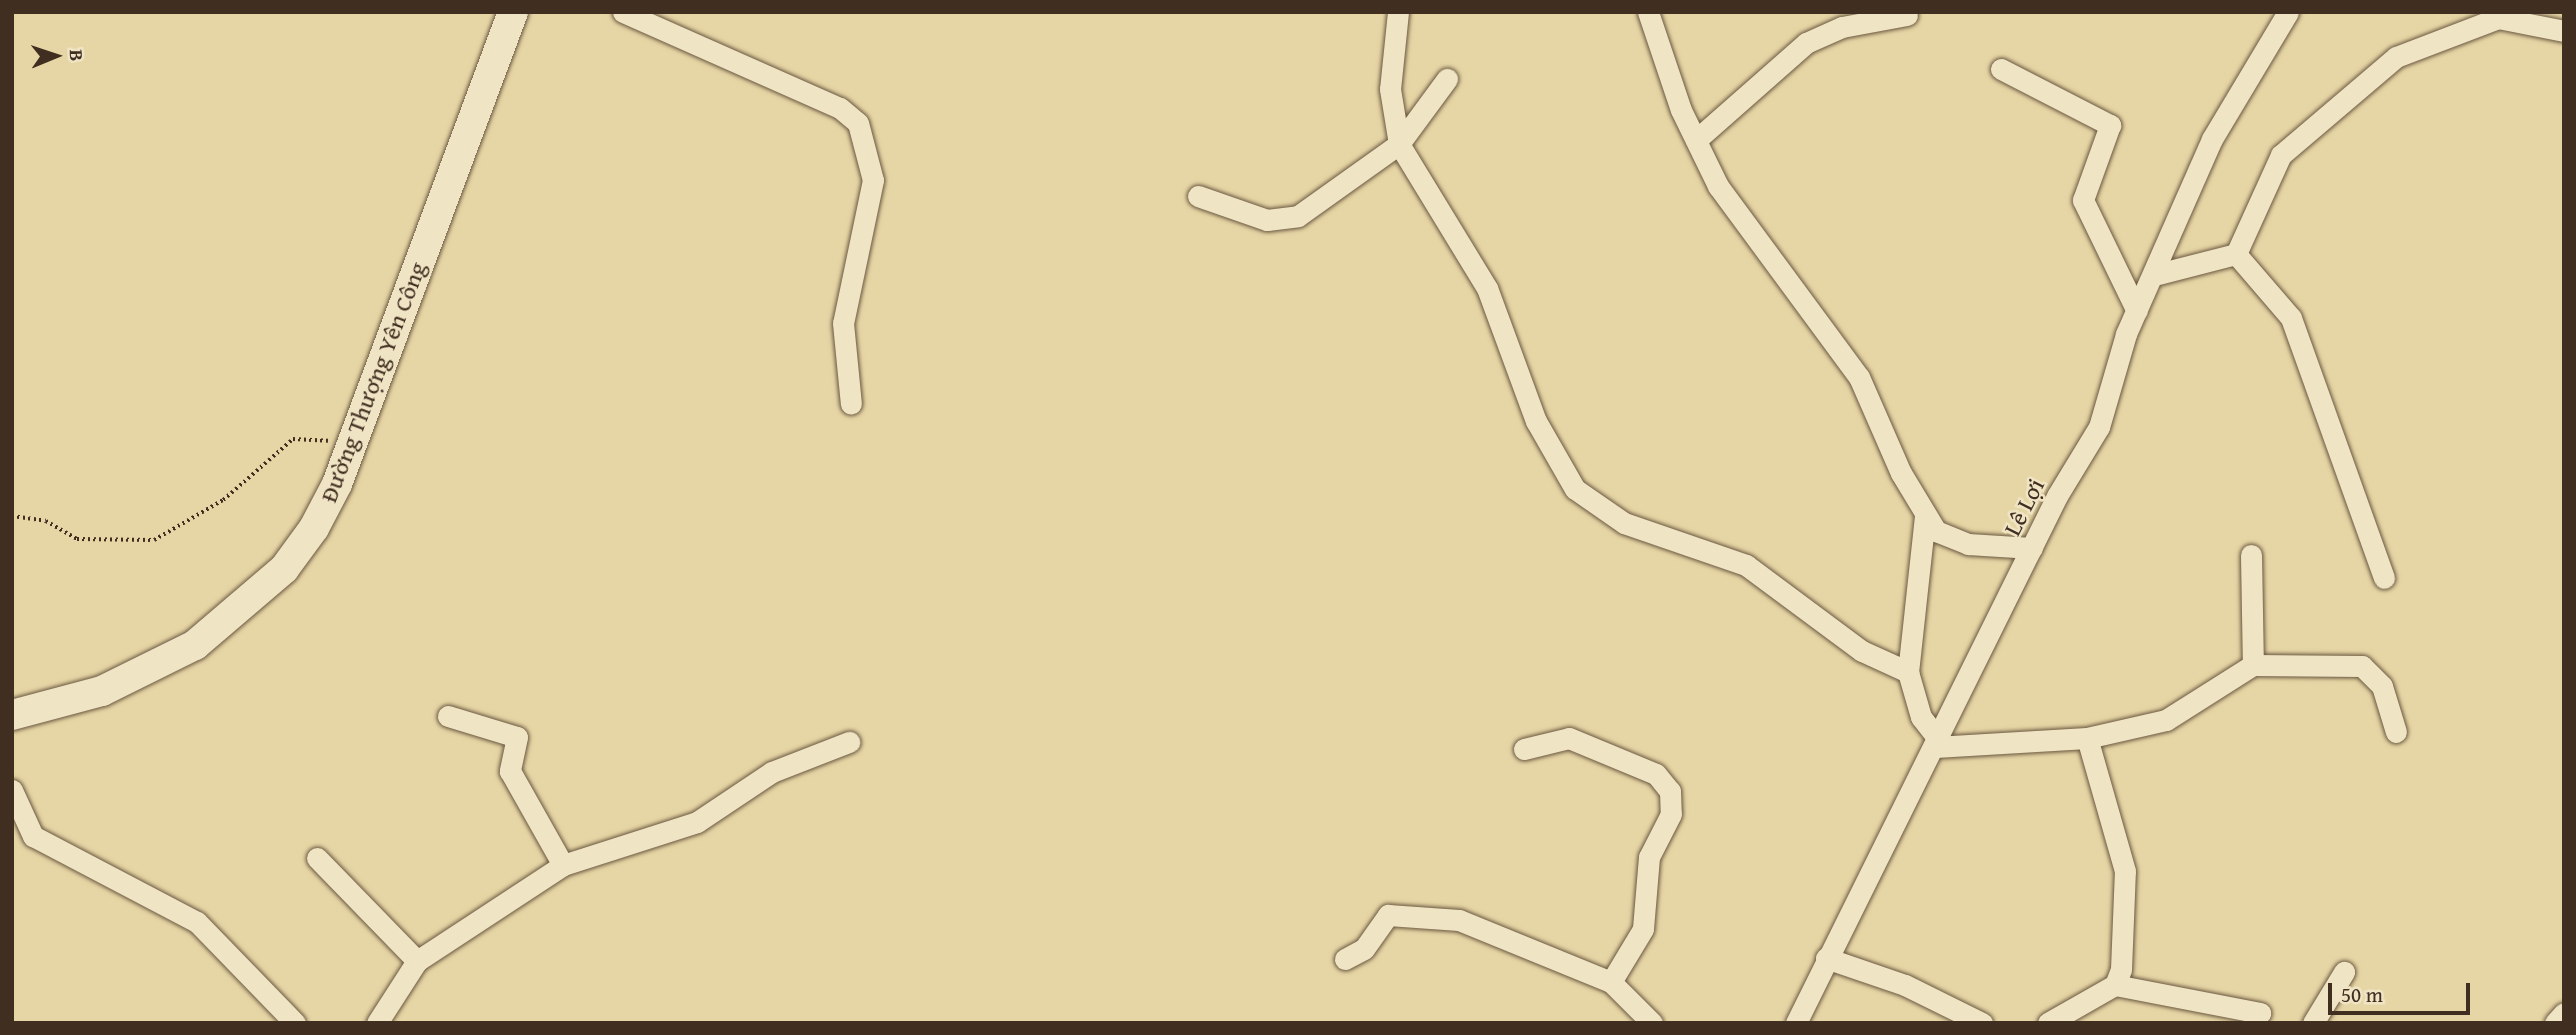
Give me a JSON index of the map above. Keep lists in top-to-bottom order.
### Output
{
  "streets": {
    "main road": ["Đường Thượng Yên Công"],
    "street": ["Lê Lợi"]
  },
  "scale_bar": "50 m",
  "north": "right"
}
